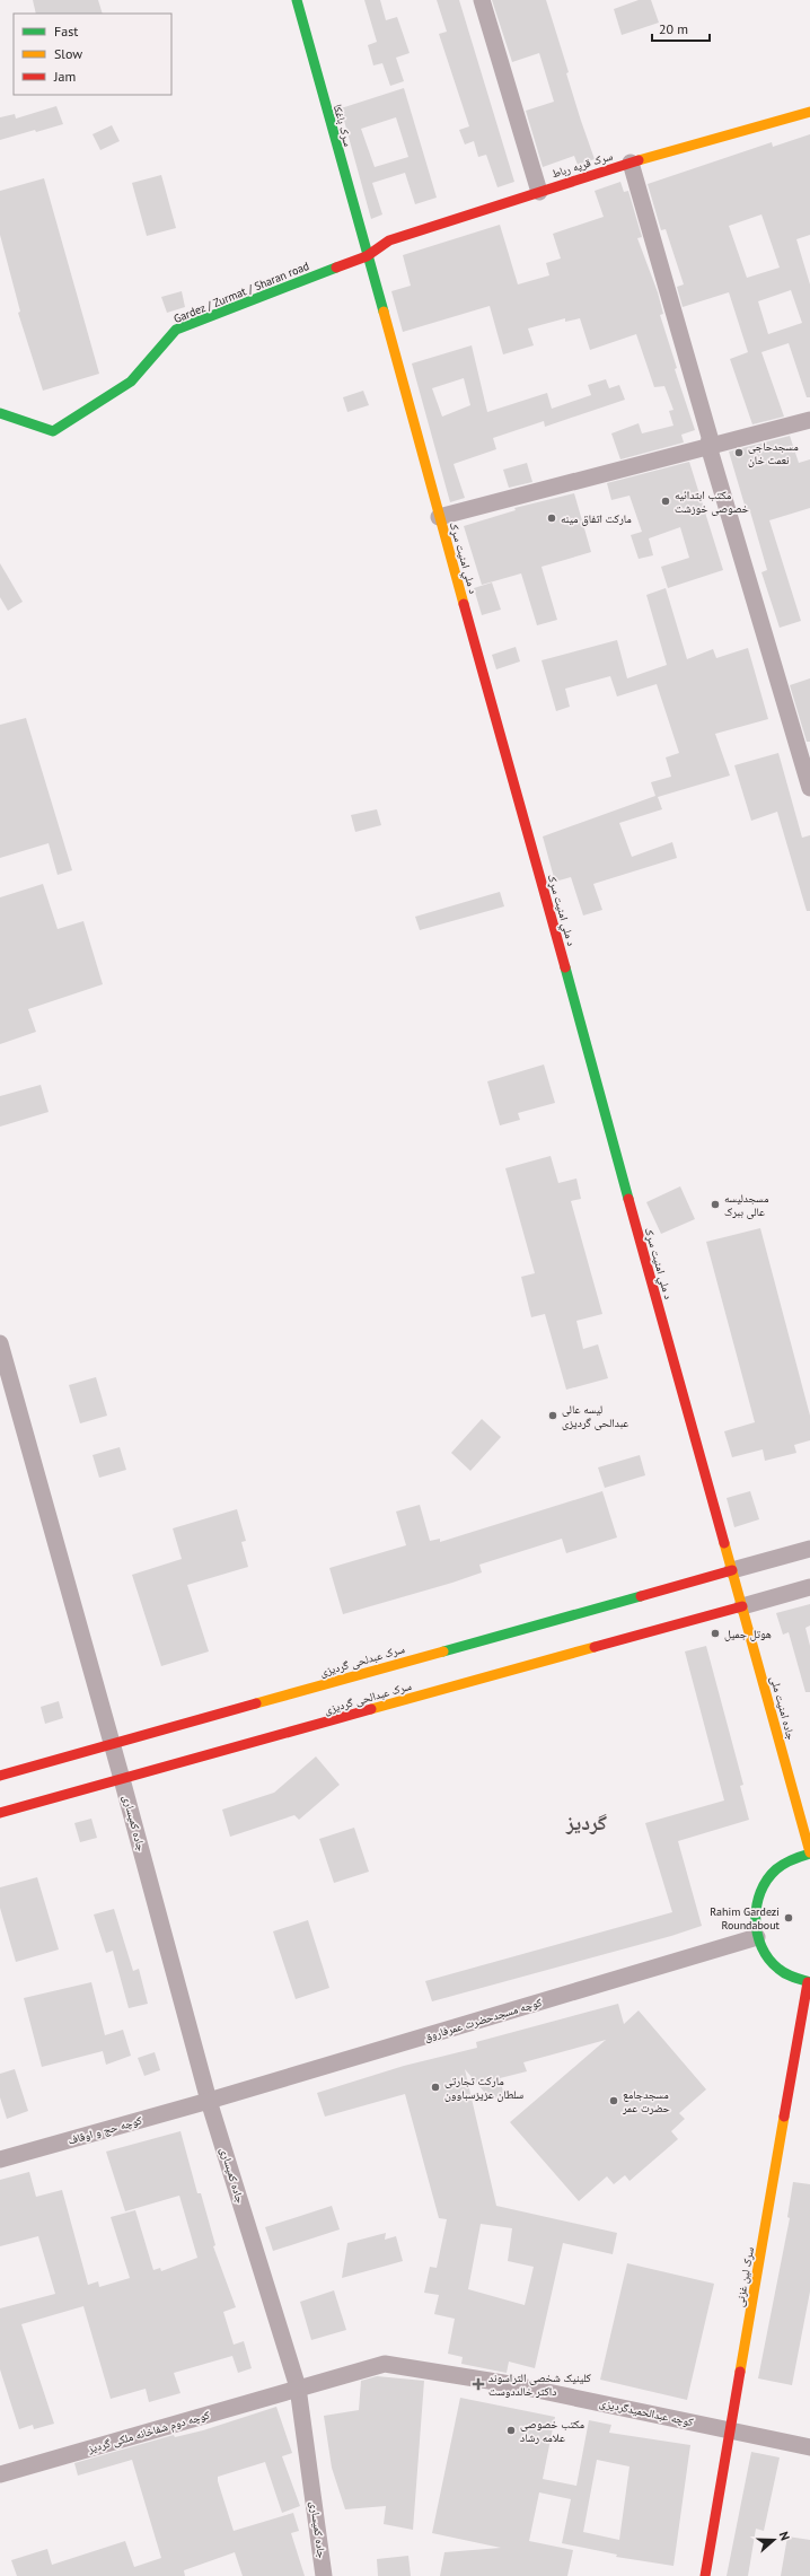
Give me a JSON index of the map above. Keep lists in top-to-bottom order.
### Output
{
  "streets": {
    "main road": [
      "سرک باغکا",
      "سرک قریه رباط",
      "Gardez / Zurmat / Sharan road",
      "د ملي امنیت سړک",
      "سرک عبدلحی گردیزی",
      "سرک عبدالحی گردیزی",
      "جاده امنیت ملی",
      "سرک لین غزنی"
    ],
    "street": [
      "جاده کمیساری",
      "کوچه مسجدحضرت عمرفاروق",
      "کوچه حج و اوقاف",
      "کوچه عبدالحمیدگردیزی",
      "کوچه دوم شفاخانه ملکی گردیز"
    ]
  },
  "crossings": [
    ["سرک باغکا", "سرک قریه رباط"],
    ["سرک باغکا", "Gardez / Zurmat / Sharan road"],
    ["سرک باغکا", "د ملي امنیت سړک"],
    ["سرک قریه رباط", "Gardez / Zurmat / Sharan road"],
    ["سرک قریه رباط", "د ملي امنیت سړک"],
    ["Gardez / Zurmat / Sharan road", "د ملي امنیت سړک"],
    ["د ملي امنیت سړک", "سرک عبدلحی گردیزی"],
    ["د ملي امنیت سړک", "جاده امنیت ملی"],
    ["سرک عبدلحی گردیزی", "جاده امنیت ملی"],
    ["سرک عبدلحی گردیزی", "جاده کمیساری"],
    ["سرک عبدالحی گردیزی", "جاده امنیت ملی"],
    ["سرک عبدالحی گردیزی", "جاده کمیساری"],
    ["جاده کمیساری", "کوچه مسجدحضرت عمرفاروق"],
    ["جاده کمیساری", "کوچه حج و اوقاف"],
    ["جاده کمیساری", "کوچه عبدالحمیدگردیزی"],
    ["جاده کمیساری", "کوچه دوم شفاخانه ملکی گردیز"],
    ["کوچه مسجدحضرت عمرفاروق", "کوچه حج و اوقاف"],
    ["سرک لین غزنی", "کوچه عبدالحمیدگردیزی"],
    ["کوچه عبدالحمیدگردیزی", "کوچه دوم شفاخانه ملکی گردیز"]
  ],
  "districts": ["گردیز"],
  "places": {
    "other": [
      "مسجدحاجی نعمت خان",
      "مکتب ابتدائیه خصوصی خوزشت",
      "مارکت اتفاق مینه",
      "مسجدلیسه عالی ببرک",
      "لیسه عالی عبدالحی گردیزی",
      "هوتل جمیل",
      "Rahim Gardezi Roundabout",
      "مارکت تجارتی سلطان عزیزسباوون",
      "مسجدجامع حضرت عمر",
      "مکتب خصوصی علامه رشاد"
    ],
    "health": ["کلینیک شخصی التراسوند داکتر خالددوست"]
  },
  "legend": ["Fast", "Slow", "Jam"],
  "scale_bar": "20 m",
  "north": "right"
}
